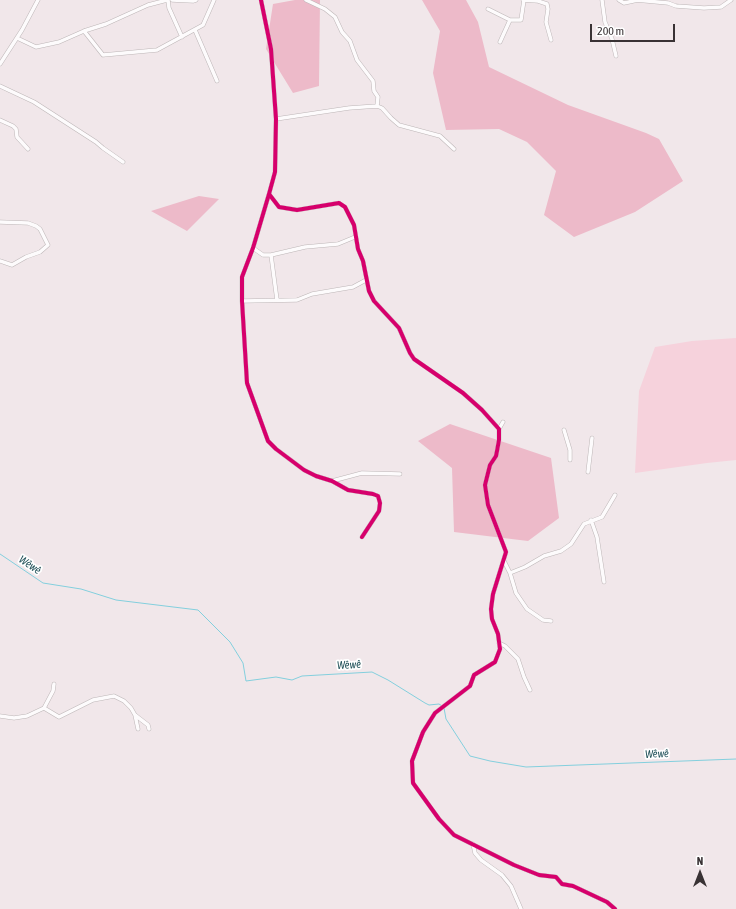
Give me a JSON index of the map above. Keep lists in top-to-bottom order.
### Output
{
  "water": ["Wêwê"],
  "scale_bar": "200 m",
  "north": "top"
}
